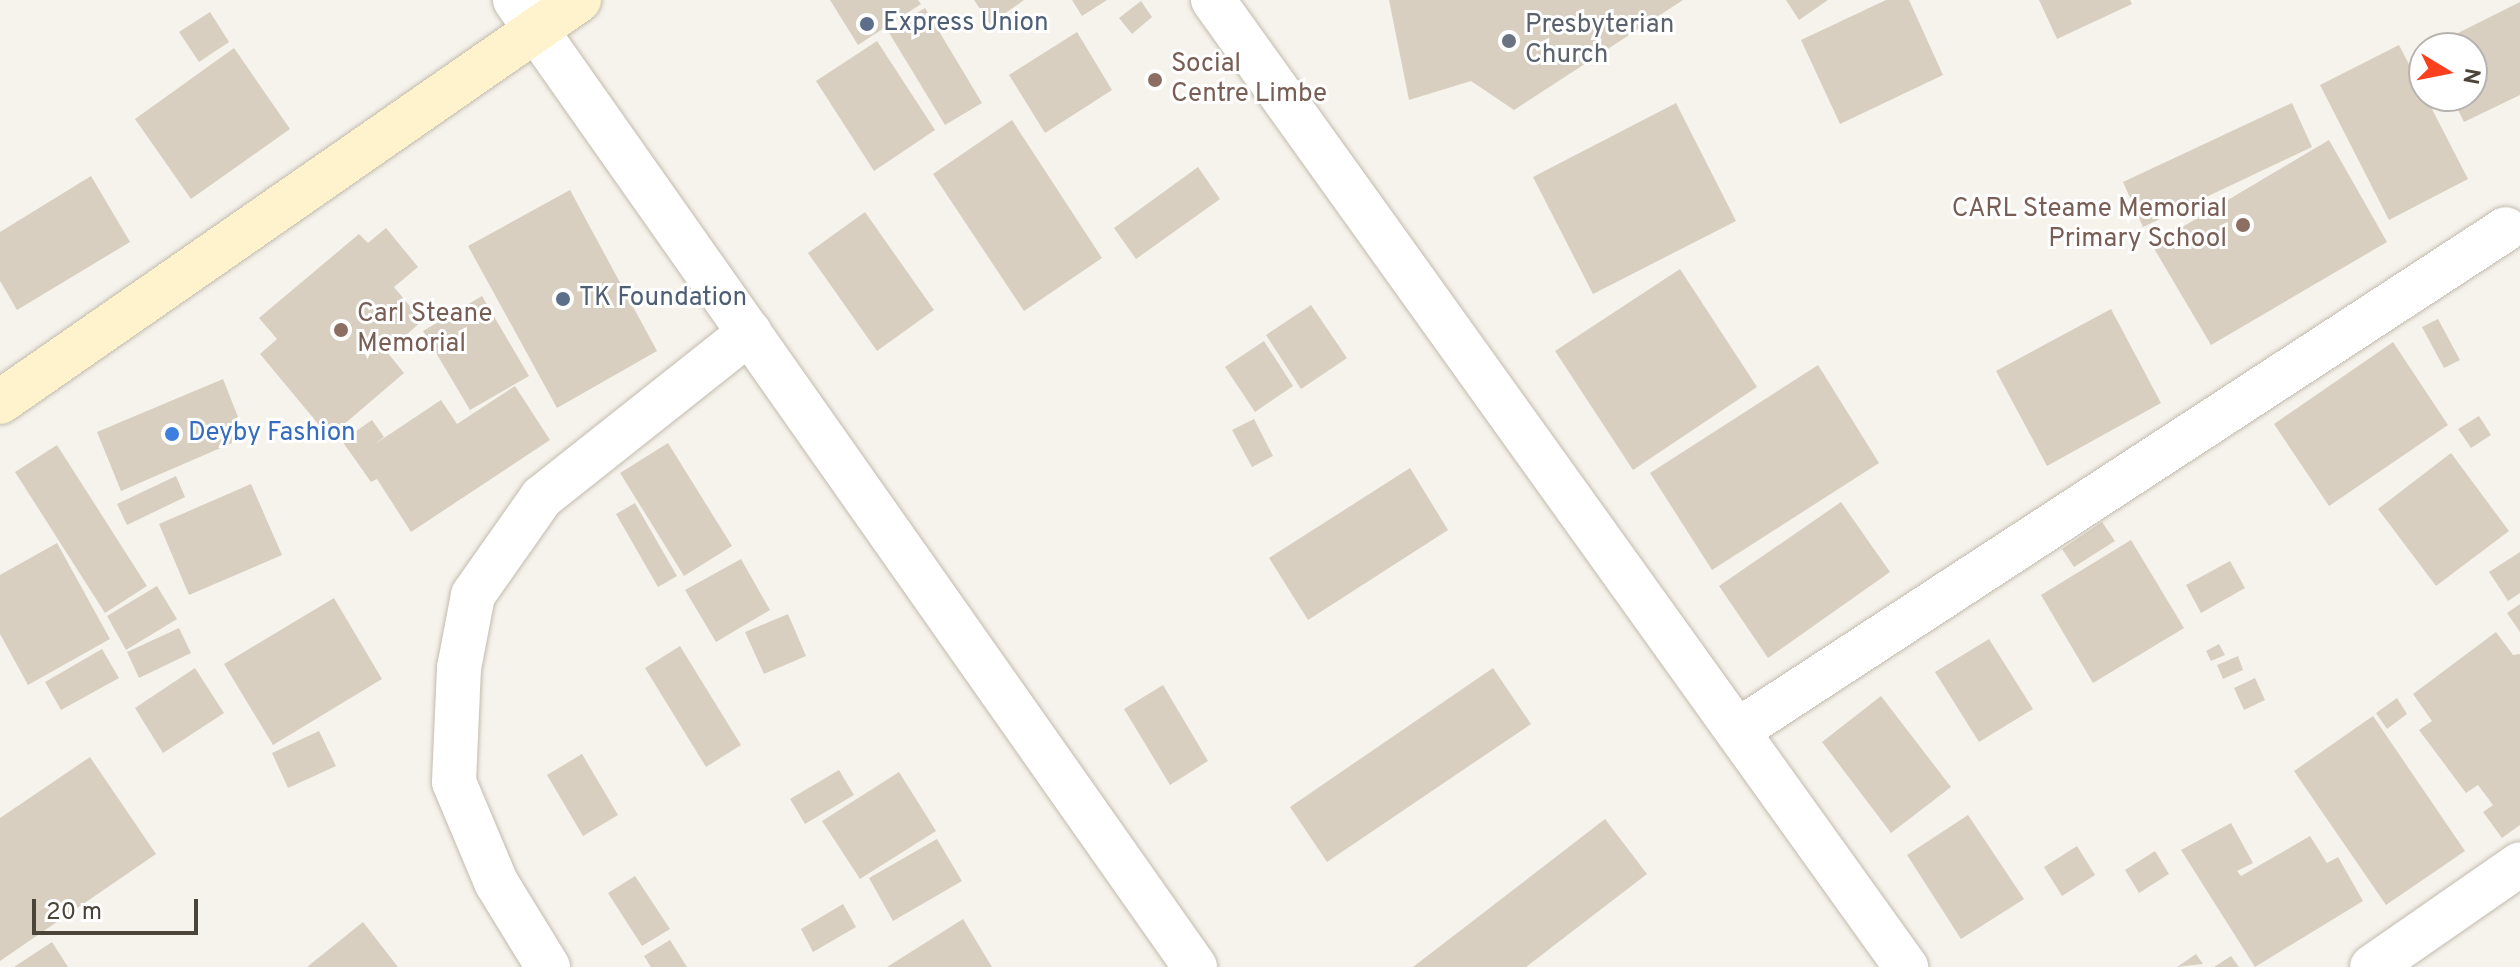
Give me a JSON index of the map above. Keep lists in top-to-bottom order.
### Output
{
  "places": [
    "Express Union",
    "Presbyterian Church",
    "Social Centre Limbe",
    "CARL Steame Memorial Primary School",
    "TK Foundation",
    "Carl Steane Memorial",
    "Deyby Fashion"
  ],
  "scale_bar": "20 m",
  "north": "right"
}
